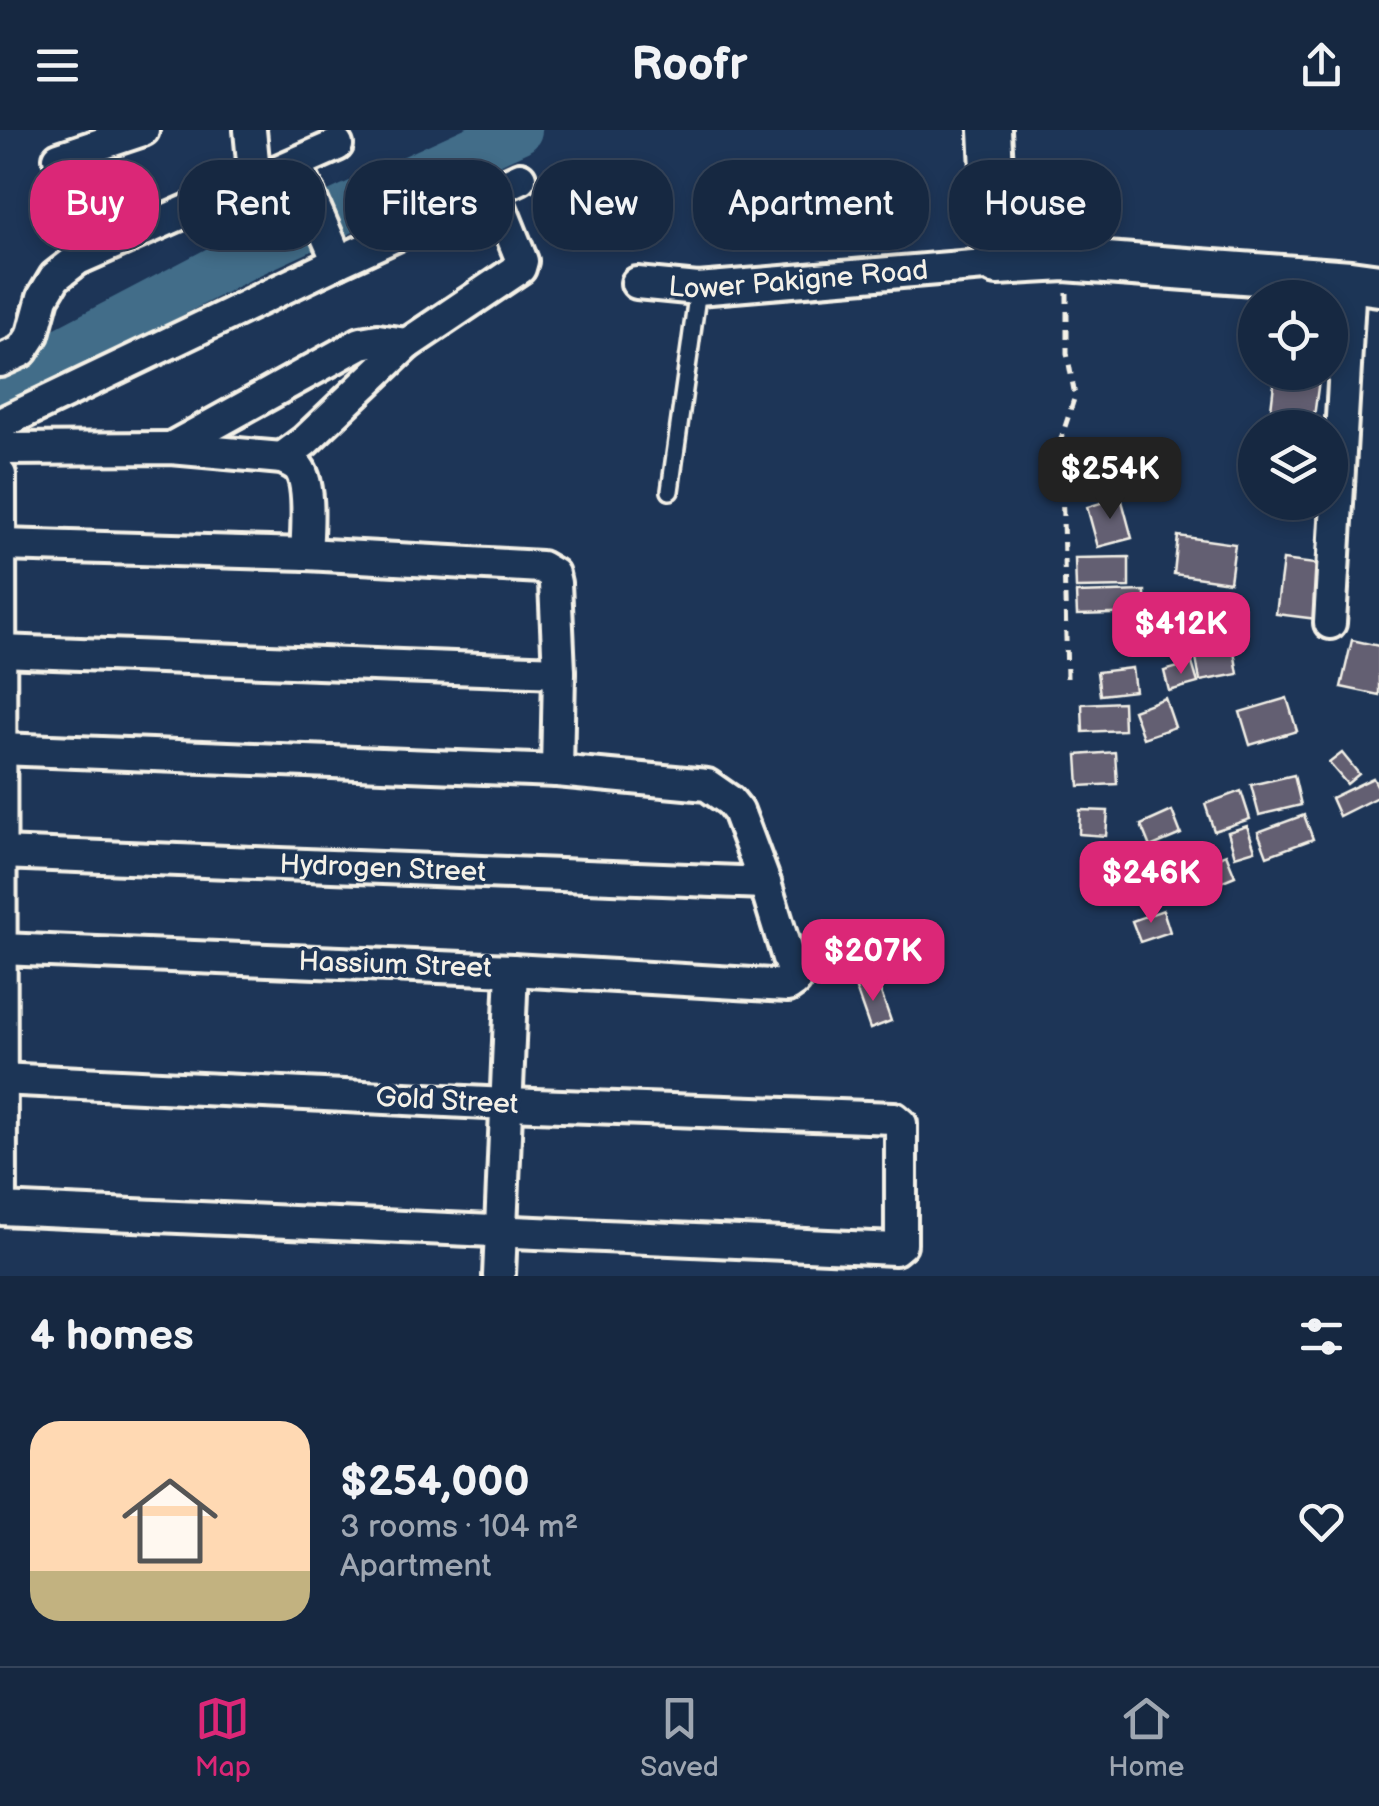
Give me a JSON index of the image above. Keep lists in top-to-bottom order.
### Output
{
  "streets": {
    "street": [
      "Lower Pakigne Road",
      "Hydrogen Street",
      "Hassium Street",
      "Gold Street"
    ]
  },
  "crossings": [
    ["Hydrogen Street", "Hassium Street"]
  ],
  "page": {
    "header": "Roofr",
    "chip": [
      "Buy",
      "Rent",
      "Filters",
      "New",
      "Apartment",
      "House"
    ],
    "price": [
      "$254K",
      "$412K",
      "$246K",
      "$207K"
    ],
    "heading": "4 homes",
    "list": [
      {
        "name": "$254,000",
        "note": "3 rooms · 104 m² · Apartment"
      }
    ],
    "tabs": ["Map", "Saved", "Home"]
  }
}
